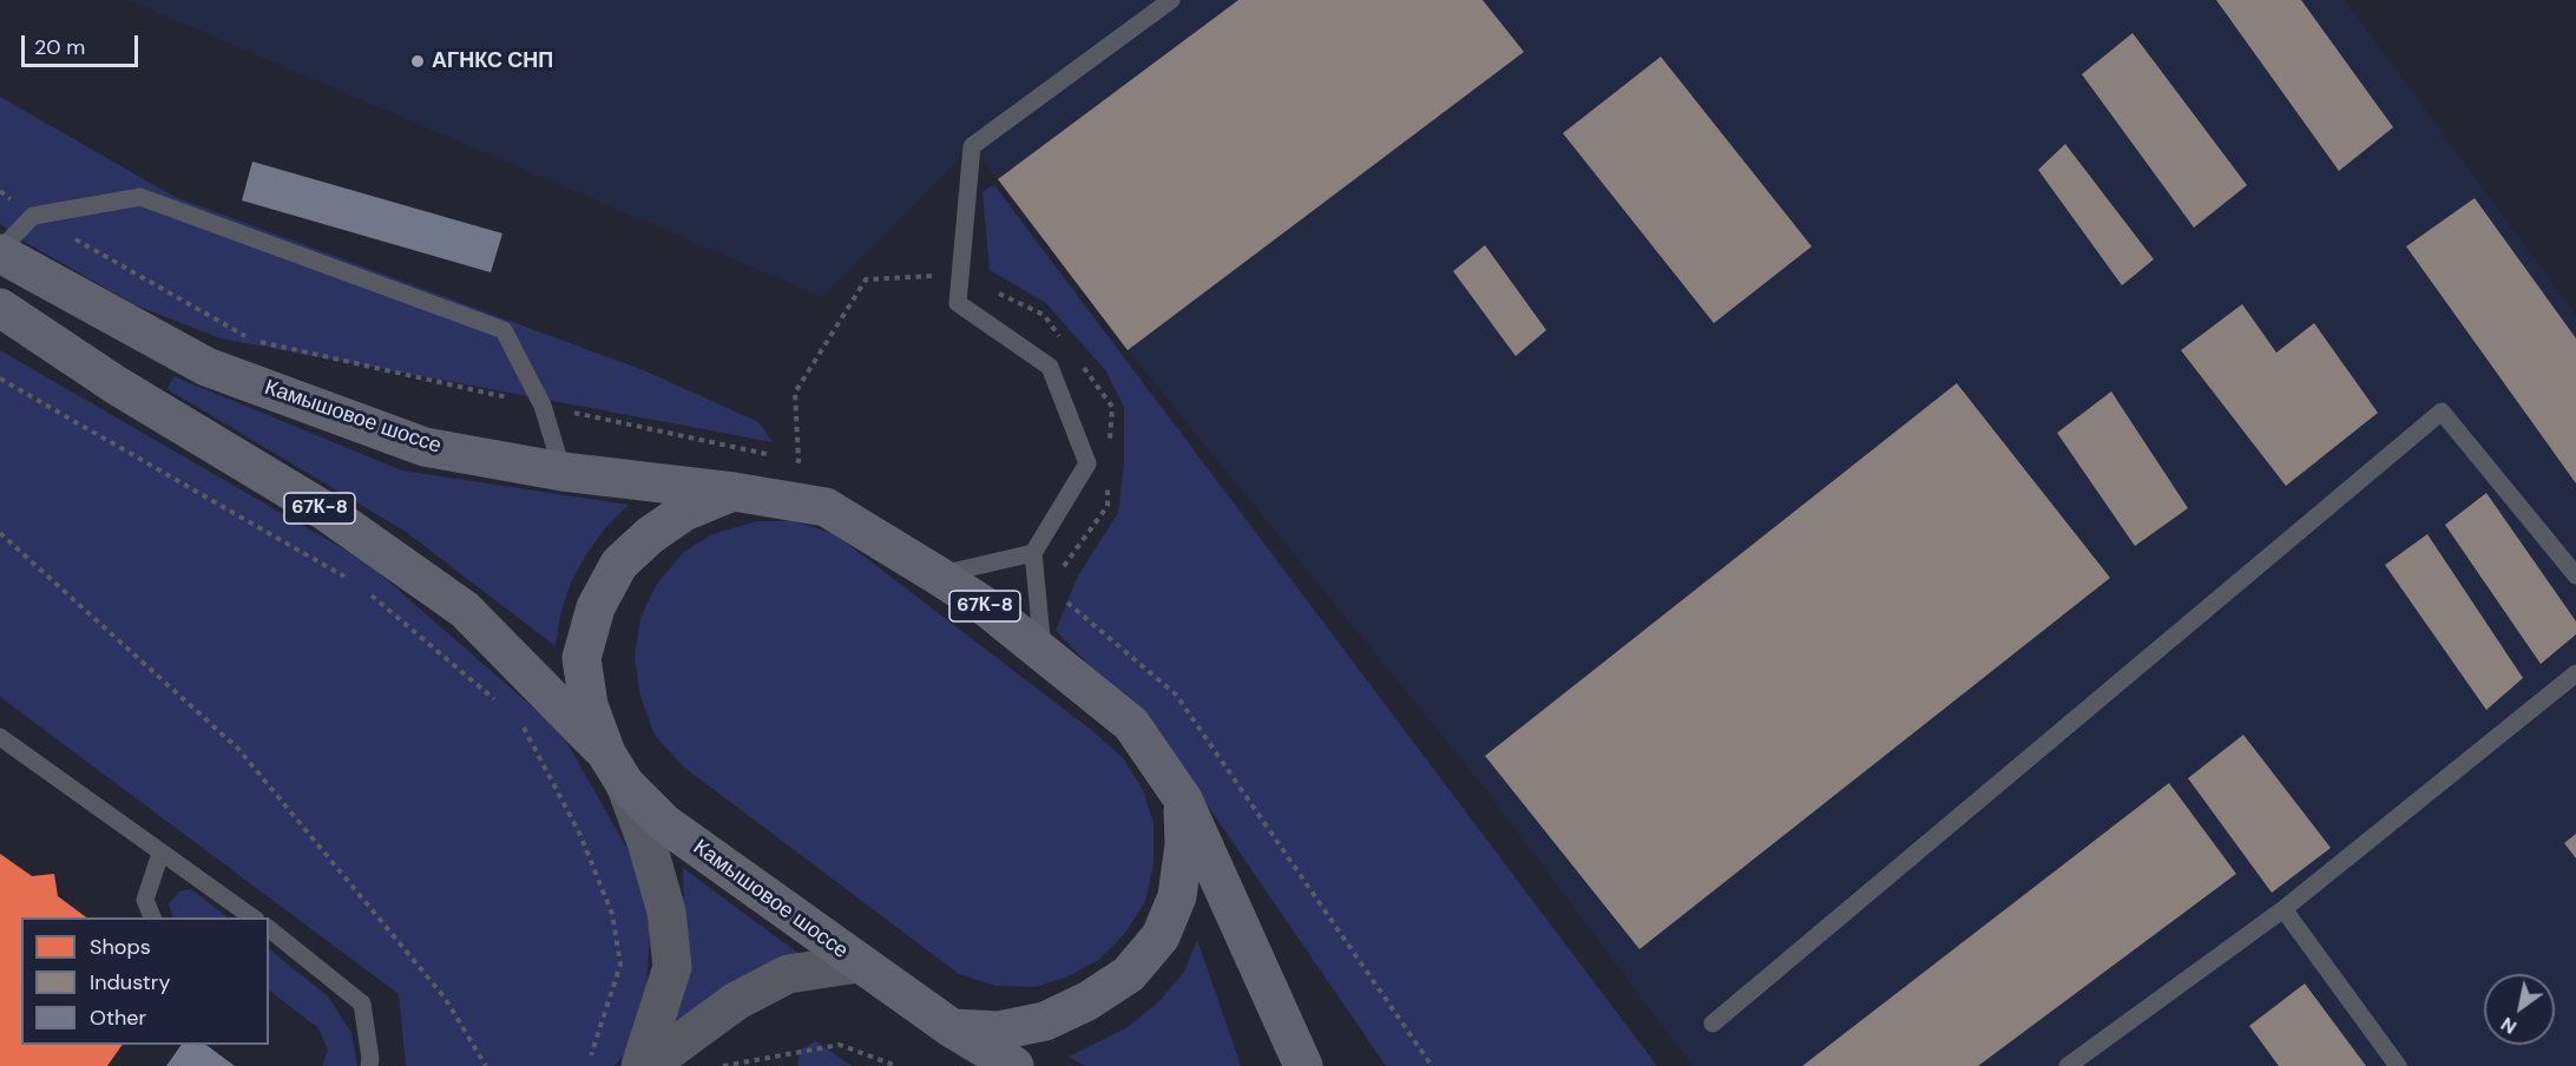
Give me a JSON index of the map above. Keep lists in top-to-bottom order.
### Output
{
  "streets": {
    "main road": ["Камышовое шоссе", "67К-8"]
  },
  "places": ["АГНКС СНП"],
  "legend": ["Shops", "Industry", "Other"],
  "scale_bar": "20 m",
  "north": "bottom left"
}
